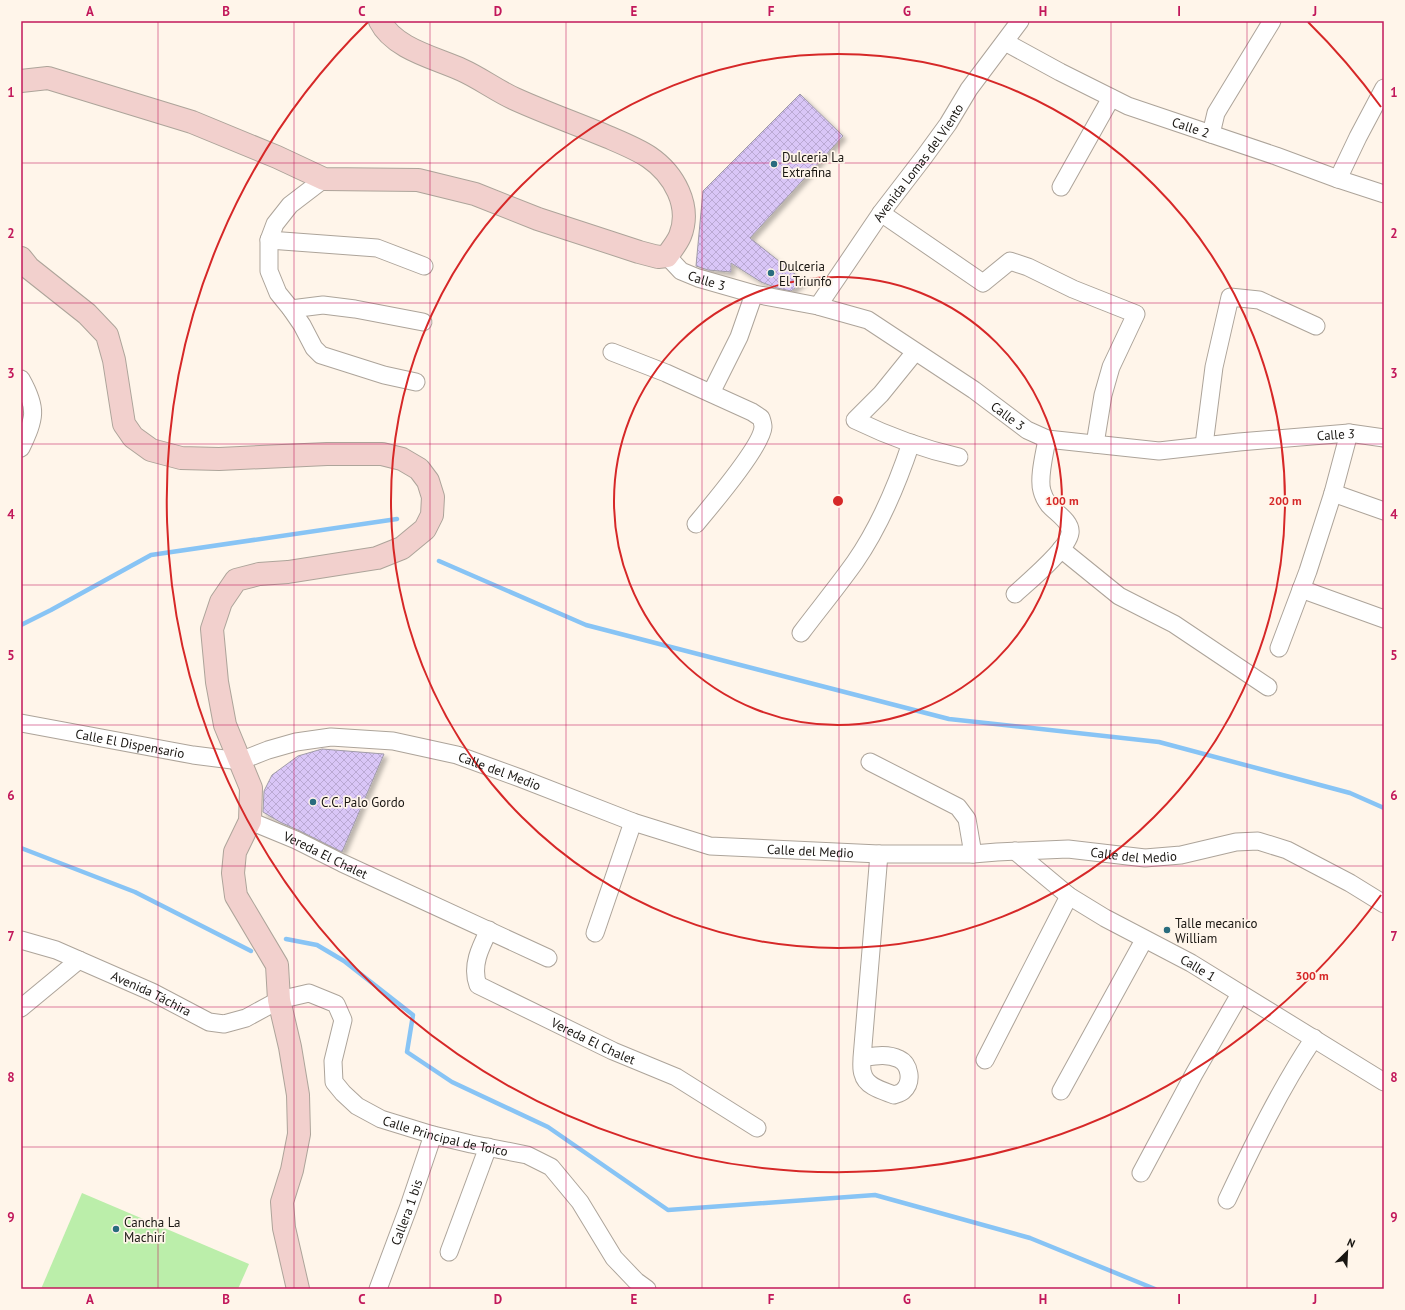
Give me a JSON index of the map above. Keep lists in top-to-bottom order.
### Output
{
  "streets": {
    "street": [
      "Calle 2",
      "Avenida Lomas del Viento",
      "Calle 3",
      "Calle El Dispensario",
      "Calle del Medio",
      "Vereda El Chalet",
      "Calle 1",
      "Avenida Táchira",
      "Calle Principal de Toico",
      "Callera 1 bis"
    ]
  },
  "crossings": [
    ["Calle 2", "Avenida Lomas del Viento"],
    ["Avenida Lomas del Viento", "Calle 3"],
    ["Calle El Dispensario", "Calle del Medio"],
    ["Calle del Medio", "Calle 1"],
    ["Avenida Táchira", "Calle Principal de Toico"],
    ["Calle Principal de Toico", "Callera 1 bis"]
  ],
  "places": [
    "Dulceria La Extrafina",
    "Dulceria El Triunfo",
    "C.C. Palo Gordo",
    "Talle mecanico William",
    "Cancha La Machirí"
  ],
  "north": "top right",
  "grid": {
    "columns": [
      "A",
      "B",
      "C",
      "D",
      "E",
      "F",
      "G",
      "H",
      "I",
      "J"
    ],
    "rows": [
      "1",
      "2",
      "3",
      "4",
      "5",
      "6",
      "7",
      "8",
      "9"
    ]
  },
  "rings": ["100 m", "200 m", "300 m"]
}
